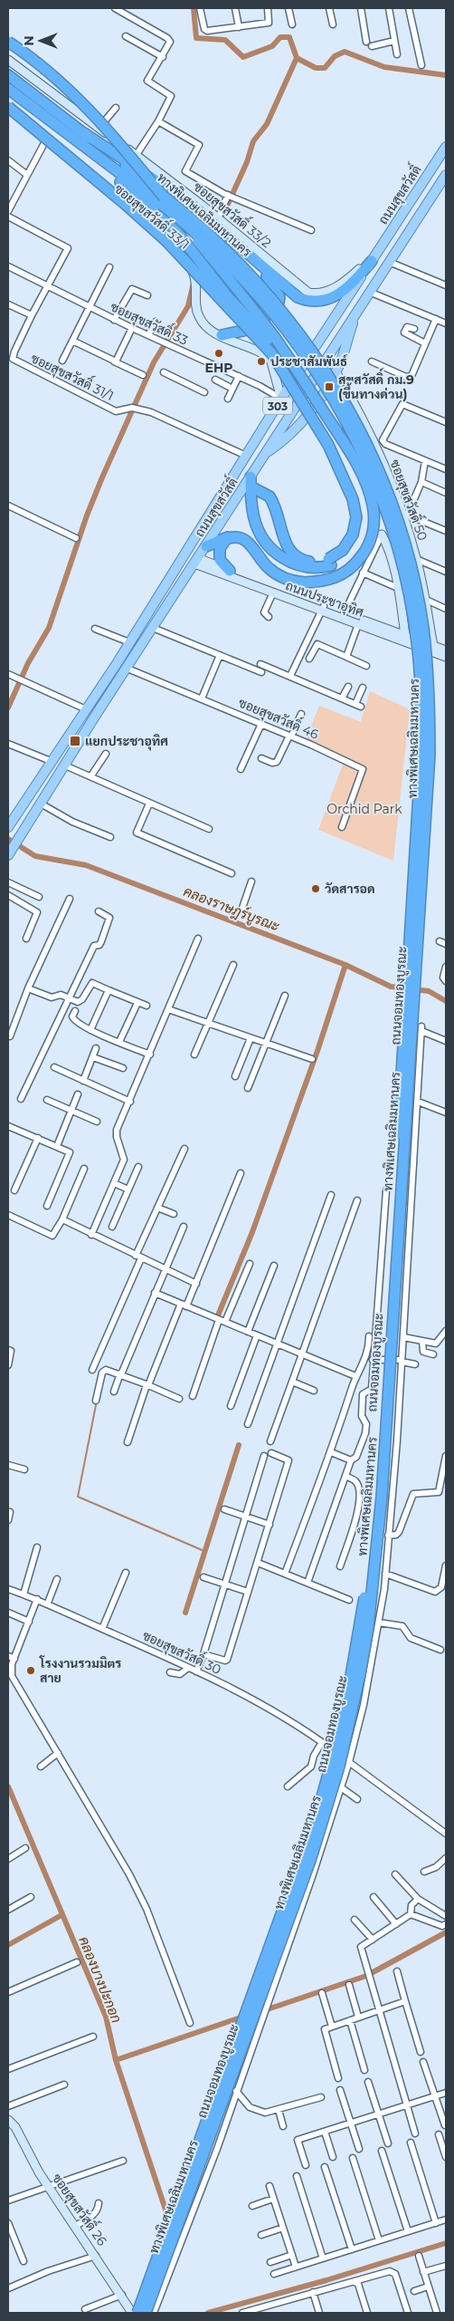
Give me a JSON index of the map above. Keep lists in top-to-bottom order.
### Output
{
  "streets": {
    "highway": ["ทางพิเศษเฉลิมมหานคร"],
    "main road": ["ถนนสุขสวัสดิ์", "303"],
    "street": [
      "ซอยสุขสวัสดิ์ 33/2",
      "ซอยสุขสวัสดิ์ 33/1",
      "ซอยสุขสวัสดิ์ 33",
      "ซอยสุขสวัสดิ์ 31/1",
      "ซอยสุขสวัสดิ์ 50",
      "ถนนประชาอุทิศ",
      "ซอยสุขสวัสดิ์ 46",
      "ถนนจอมทองบูรณะ",
      "ซอยสุขสวัสดิ์ 30",
      "ซอยสุขสวัสดิ์ 26"
    ]
  },
  "crossings": [
    ["ถนนสุขสวัสดิ์", "ซอยสุขสวัสดิ์ 33/2"],
    ["ถนนสุขสวัสดิ์", "ซอยสุขสวัสดิ์ 33/1"],
    ["ถนนสุขสวัสดิ์", "ซอยสุขสวัสดิ์ 33"],
    ["ถนนสุขสวัสดิ์", "ซอยสุขสวัสดิ์ 31/1"],
    ["ถนนสุขสวัสดิ์", "ถนนประชาอุทิศ"],
    ["ถนนสุขสวัสดิ์", "ซอยสุขสวัสดิ์ 46"],
    ["ซอยสุขสวัสดิ์ 33/1", "ซอยสุขสวัสดิ์ 33"],
    ["ซอยสุขสวัสดิ์ 50", "ถนนประชาอุทิศ"],
    ["ถนนประชาอุทิศ", "ถนนจอมทองบูรณะ"],
    ["ถนนจอมทองบูรณะ", "ซอยสุขสวัสดิ์ 30"]
  ],
  "water": ["คลองราษฎร์บูรณะ", "คลองบางปะกอก"],
  "parks": ["Orchid Park"],
  "places": {
    "other": [
      "EHP",
      "ประชาสัมพันธ์",
      "วัดสารอด",
      "โรงงานรวมมิตร สาย"
    ],
    "transit": ["สุขสวัสดิ์ กม.9 (ขึ้นทางด่วน)", "แยกประชาอุทิศ"]
  },
  "north": "left"
}
